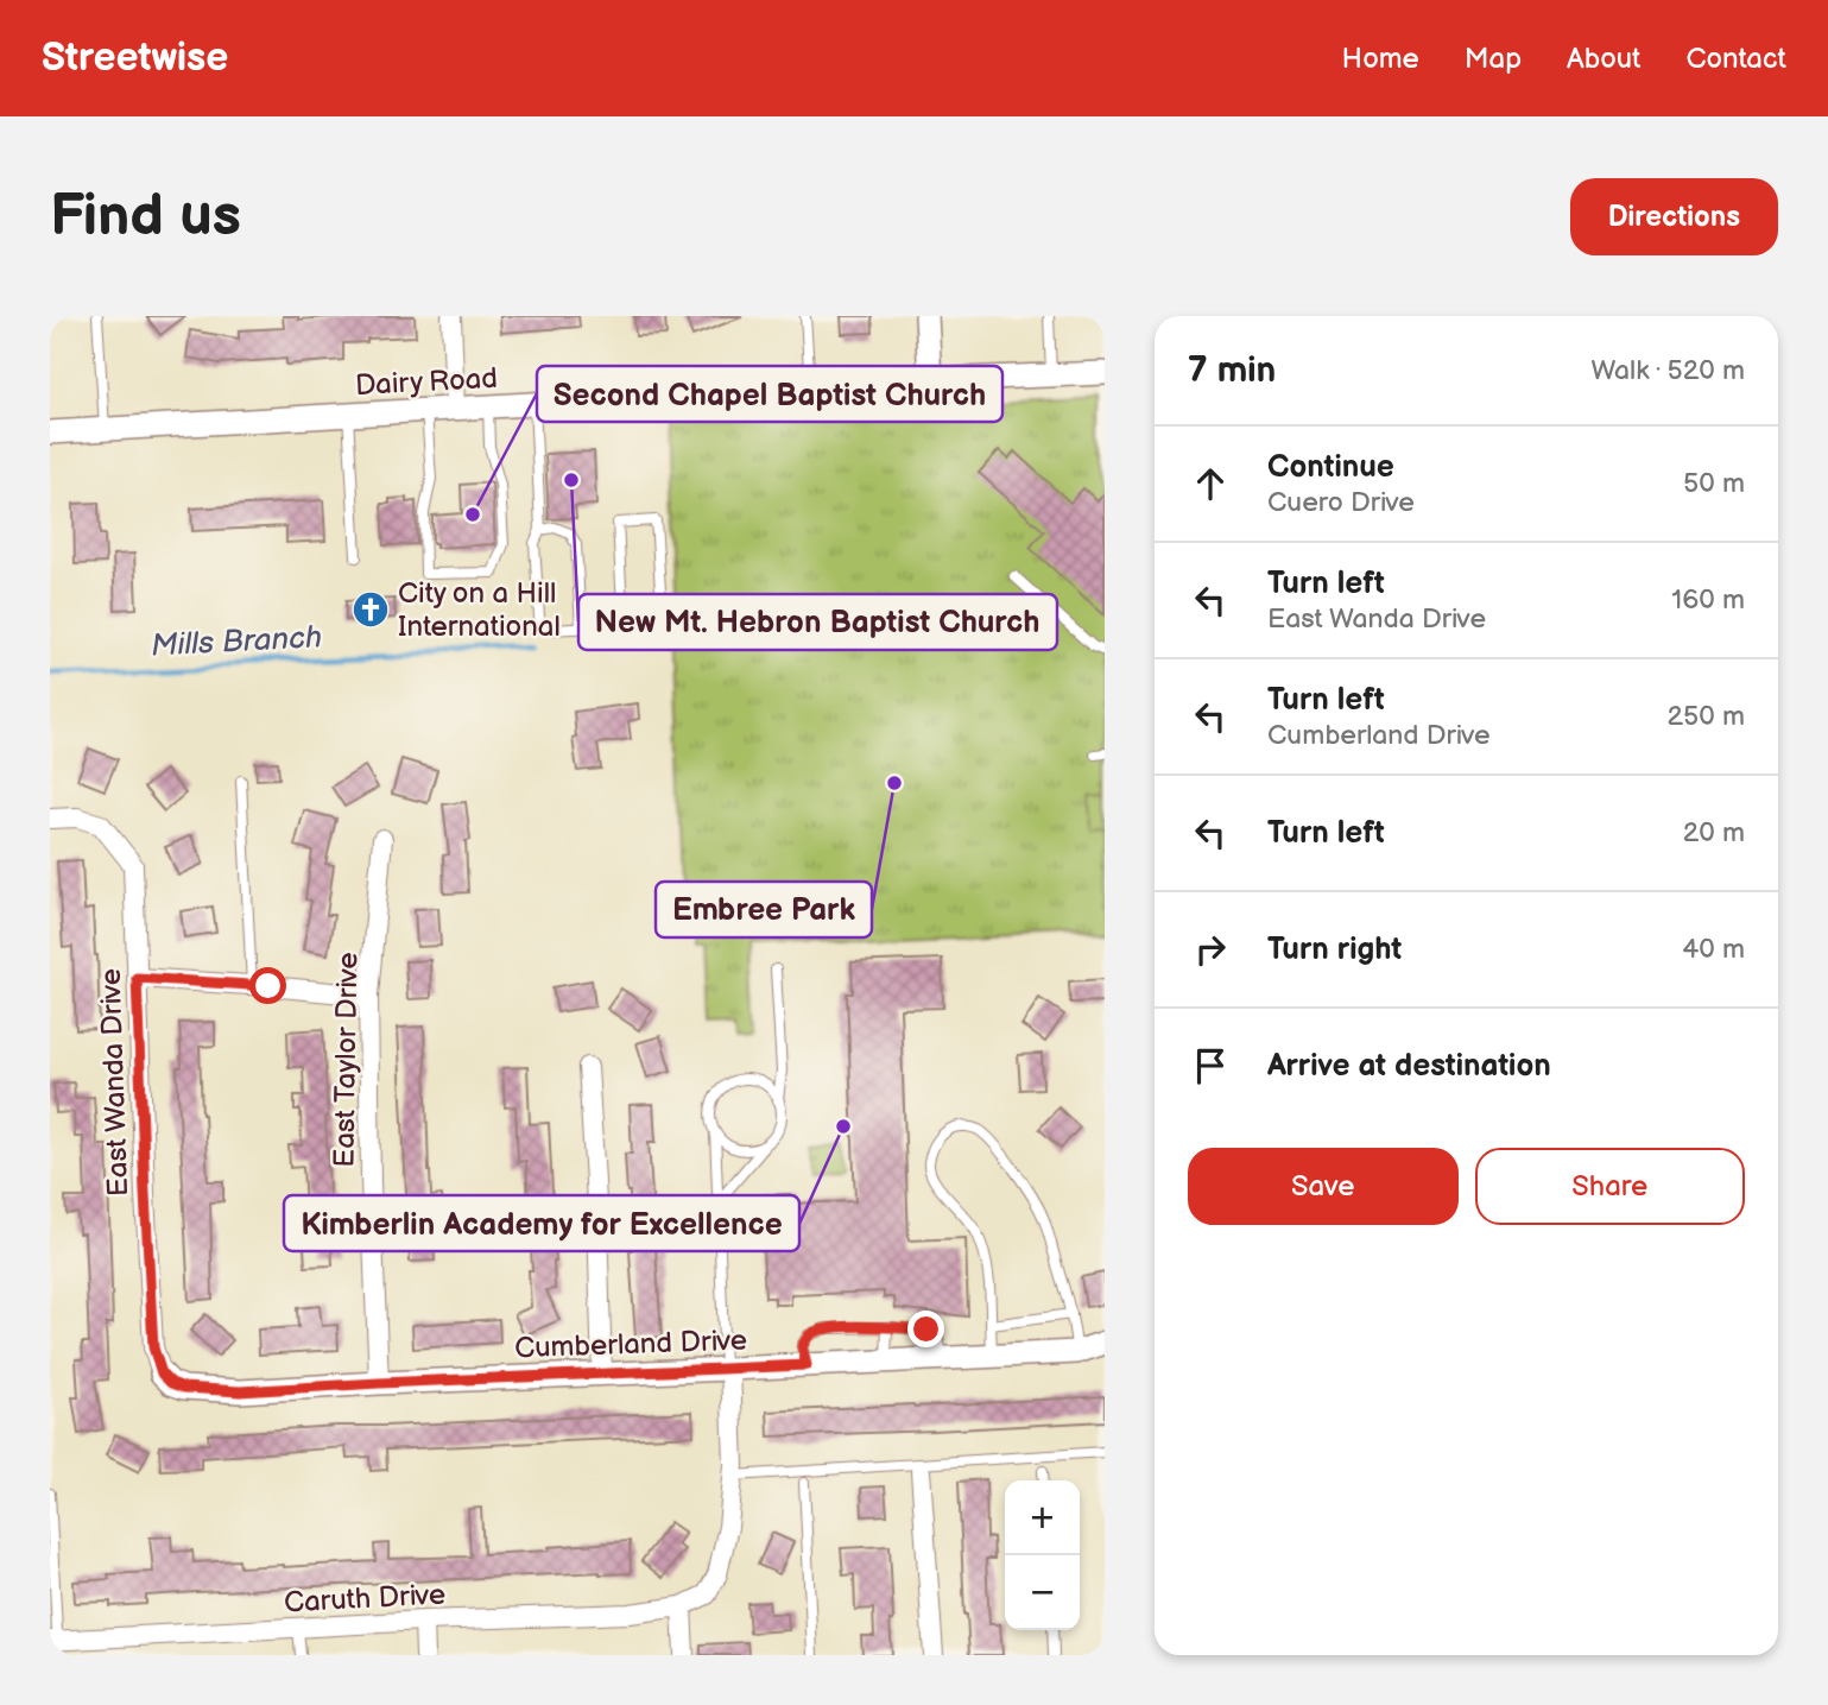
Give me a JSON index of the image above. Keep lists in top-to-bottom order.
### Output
{
  "streets": {
    "street": [
      "Dairy Road",
      "East Taylor Drive",
      "East Wanda Drive",
      "Cumberland Drive",
      "Caruth Drive"
    ]
  },
  "crossings": [
    ["East Taylor Drive", "Cumberland Drive"],
    ["East Wanda Drive", "Cumberland Drive"]
  ],
  "water": ["Mills Branch"],
  "places": {
    "other": [
      "New Mt. Hebron Baptist Church",
      "Second Chapel Baptist Church",
      "Embree Park",
      "Kimberlin Academy for Excellence"
    ],
    "church": ["City on a Hill International"]
  },
  "page": {
    "header": "Streetwise",
    "nav": [
      "Home",
      "Map",
      "About",
      "Contact"
    ],
    "buttons": [
      "Directions",
      ["Save", "Share"]
    ],
    "title": "Find us",
    "heading": ["7 min", "Walk · 520 m"],
    "list": [
      ["Continue", "Cuero Drive", "50 m"],
      ["Turn left", "East Wanda Drive", "160 m"],
      ["Turn left", "Cumberland Drive", "250 m"],
      ["Turn left", "20 m"],
      ["Turn right", "40 m"],
      "Arrive at destination"
    ],
    "map_buttons": ["+", "−"]
  }
}
